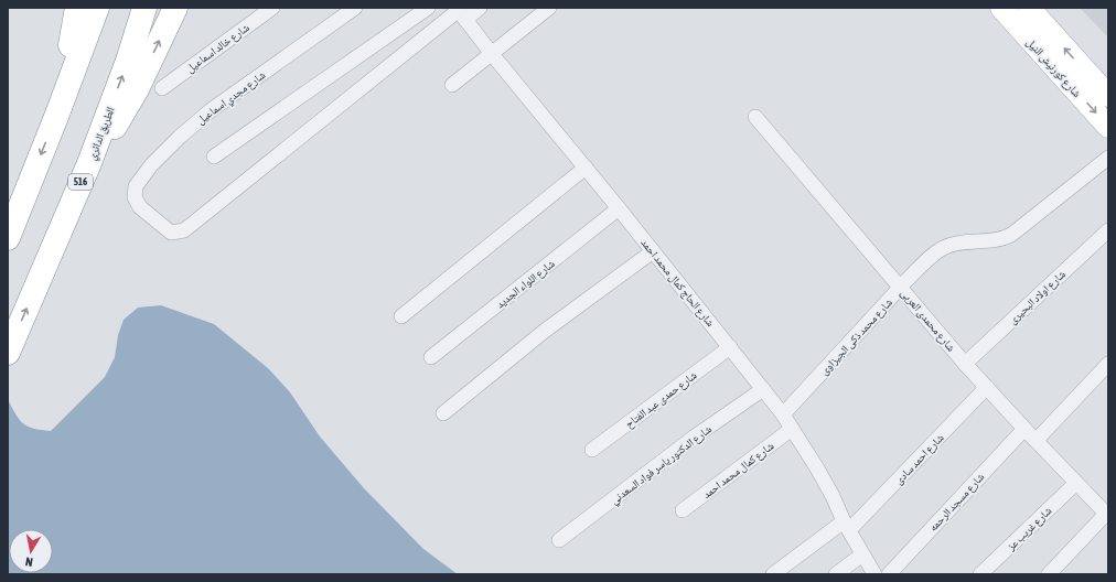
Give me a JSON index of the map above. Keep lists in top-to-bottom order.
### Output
{
  "streets": {
    "highway": ["الطريق الدائري", "516"],
    "main road": ["شارع كورنيش النيل"],
    "street": [
      "شارع خالد اسماعيل",
      "شارع مجدي اسماعيل",
      "شارع الحاج كمال محمد احمد",
      "شارع اللواء الجديد",
      "شارع اولاد البحيرى",
      "شارع محمدى العربى",
      "شارع محمد ذكى الجيزاوى",
      "شارع حمدى عبد الفتاح",
      "شارع احمد سادى",
      "شارع الدكتور ياسر فواد السعدني",
      "شارع كمال محمد احمد",
      "شارع مسجد الرحمه",
      "شارع غريب عز"
    ]
  },
  "crossings": [
    ["شارع مجدي اسماعيل", "شارع الحاج كمال محمد احمد"],
    ["شارع الحاج كمال محمد احمد", "شارع اللواء الجديد"],
    ["شارع الحاج كمال محمد احمد", "شارع محمد ذكى الجيزاوى"],
    ["شارع الحاج كمال محمد احمد", "شارع حمدى عبد الفتاح"],
    ["شارع الحاج كمال محمد احمد", "شارع احمد سادى"],
    ["شارع الحاج كمال محمد احمد", "شارع الدكتور ياسر فواد السعدني"],
    ["شارع الحاج كمال محمد احمد", "شارع كمال محمد احمد"],
    ["شارع اولاد البحيرى", "شارع محمدى العربى"],
    ["شارع محمدى العربى", "شارع محمد ذكى الجيزاوى"],
    ["شارع محمدى العربى", "شارع احمد سادى"],
    ["شارع محمدى العربى", "شارع مسجد الرحمه"],
    ["شارع محمدى العربى", "شارع غريب عز"]
  ],
  "north": "bottom"
}
